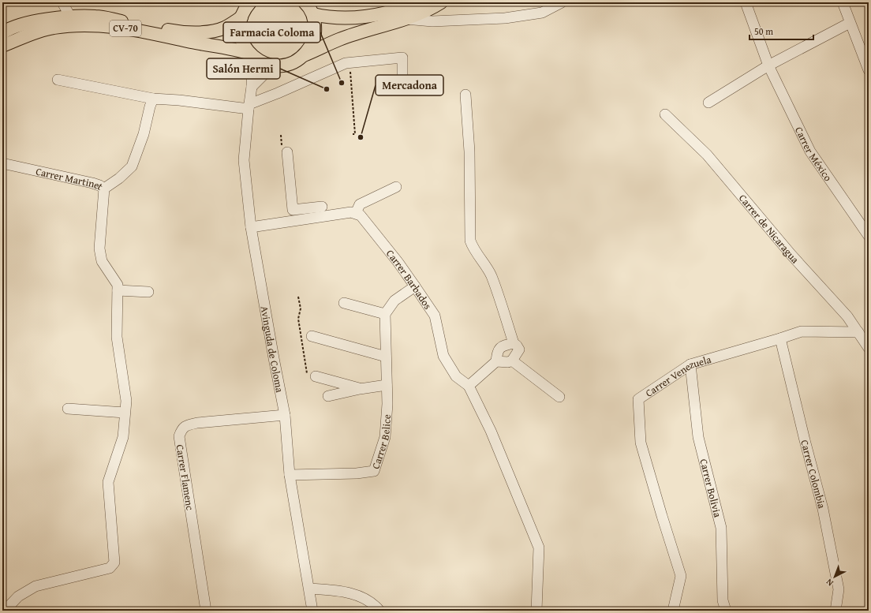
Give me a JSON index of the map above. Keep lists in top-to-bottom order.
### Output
{
  "streets": {
    "main road": ["CV-70"],
    "street": [
      "Carrer México",
      "Carrer Martinet",
      "Carrer de Nicaragua",
      "Carrer Barbados",
      "Avinguda de Coloma",
      "Carrer Venezuela",
      "Carrer Belice",
      "Carrer Colombia",
      "Carrer Flamenc",
      "Carrer Bolivia"
    ]
  },
  "crossings": [
    ["CV-70", "Avinguda de Coloma"],
    ["Carrer de Nicaragua", "Carrer Venezuela"],
    ["Avinguda de Coloma", "Carrer Belice"],
    ["Avinguda de Coloma", "Carrer Flamenc"],
    ["Carrer Venezuela", "Carrer Colombia"],
    ["Carrer Venezuela", "Carrer Bolivia"]
  ],
  "places": ["Farmacia Coloma", "Salón Hermi", "Mercadona"],
  "scale_bar": "50 m",
  "north": "bottom left"
}
